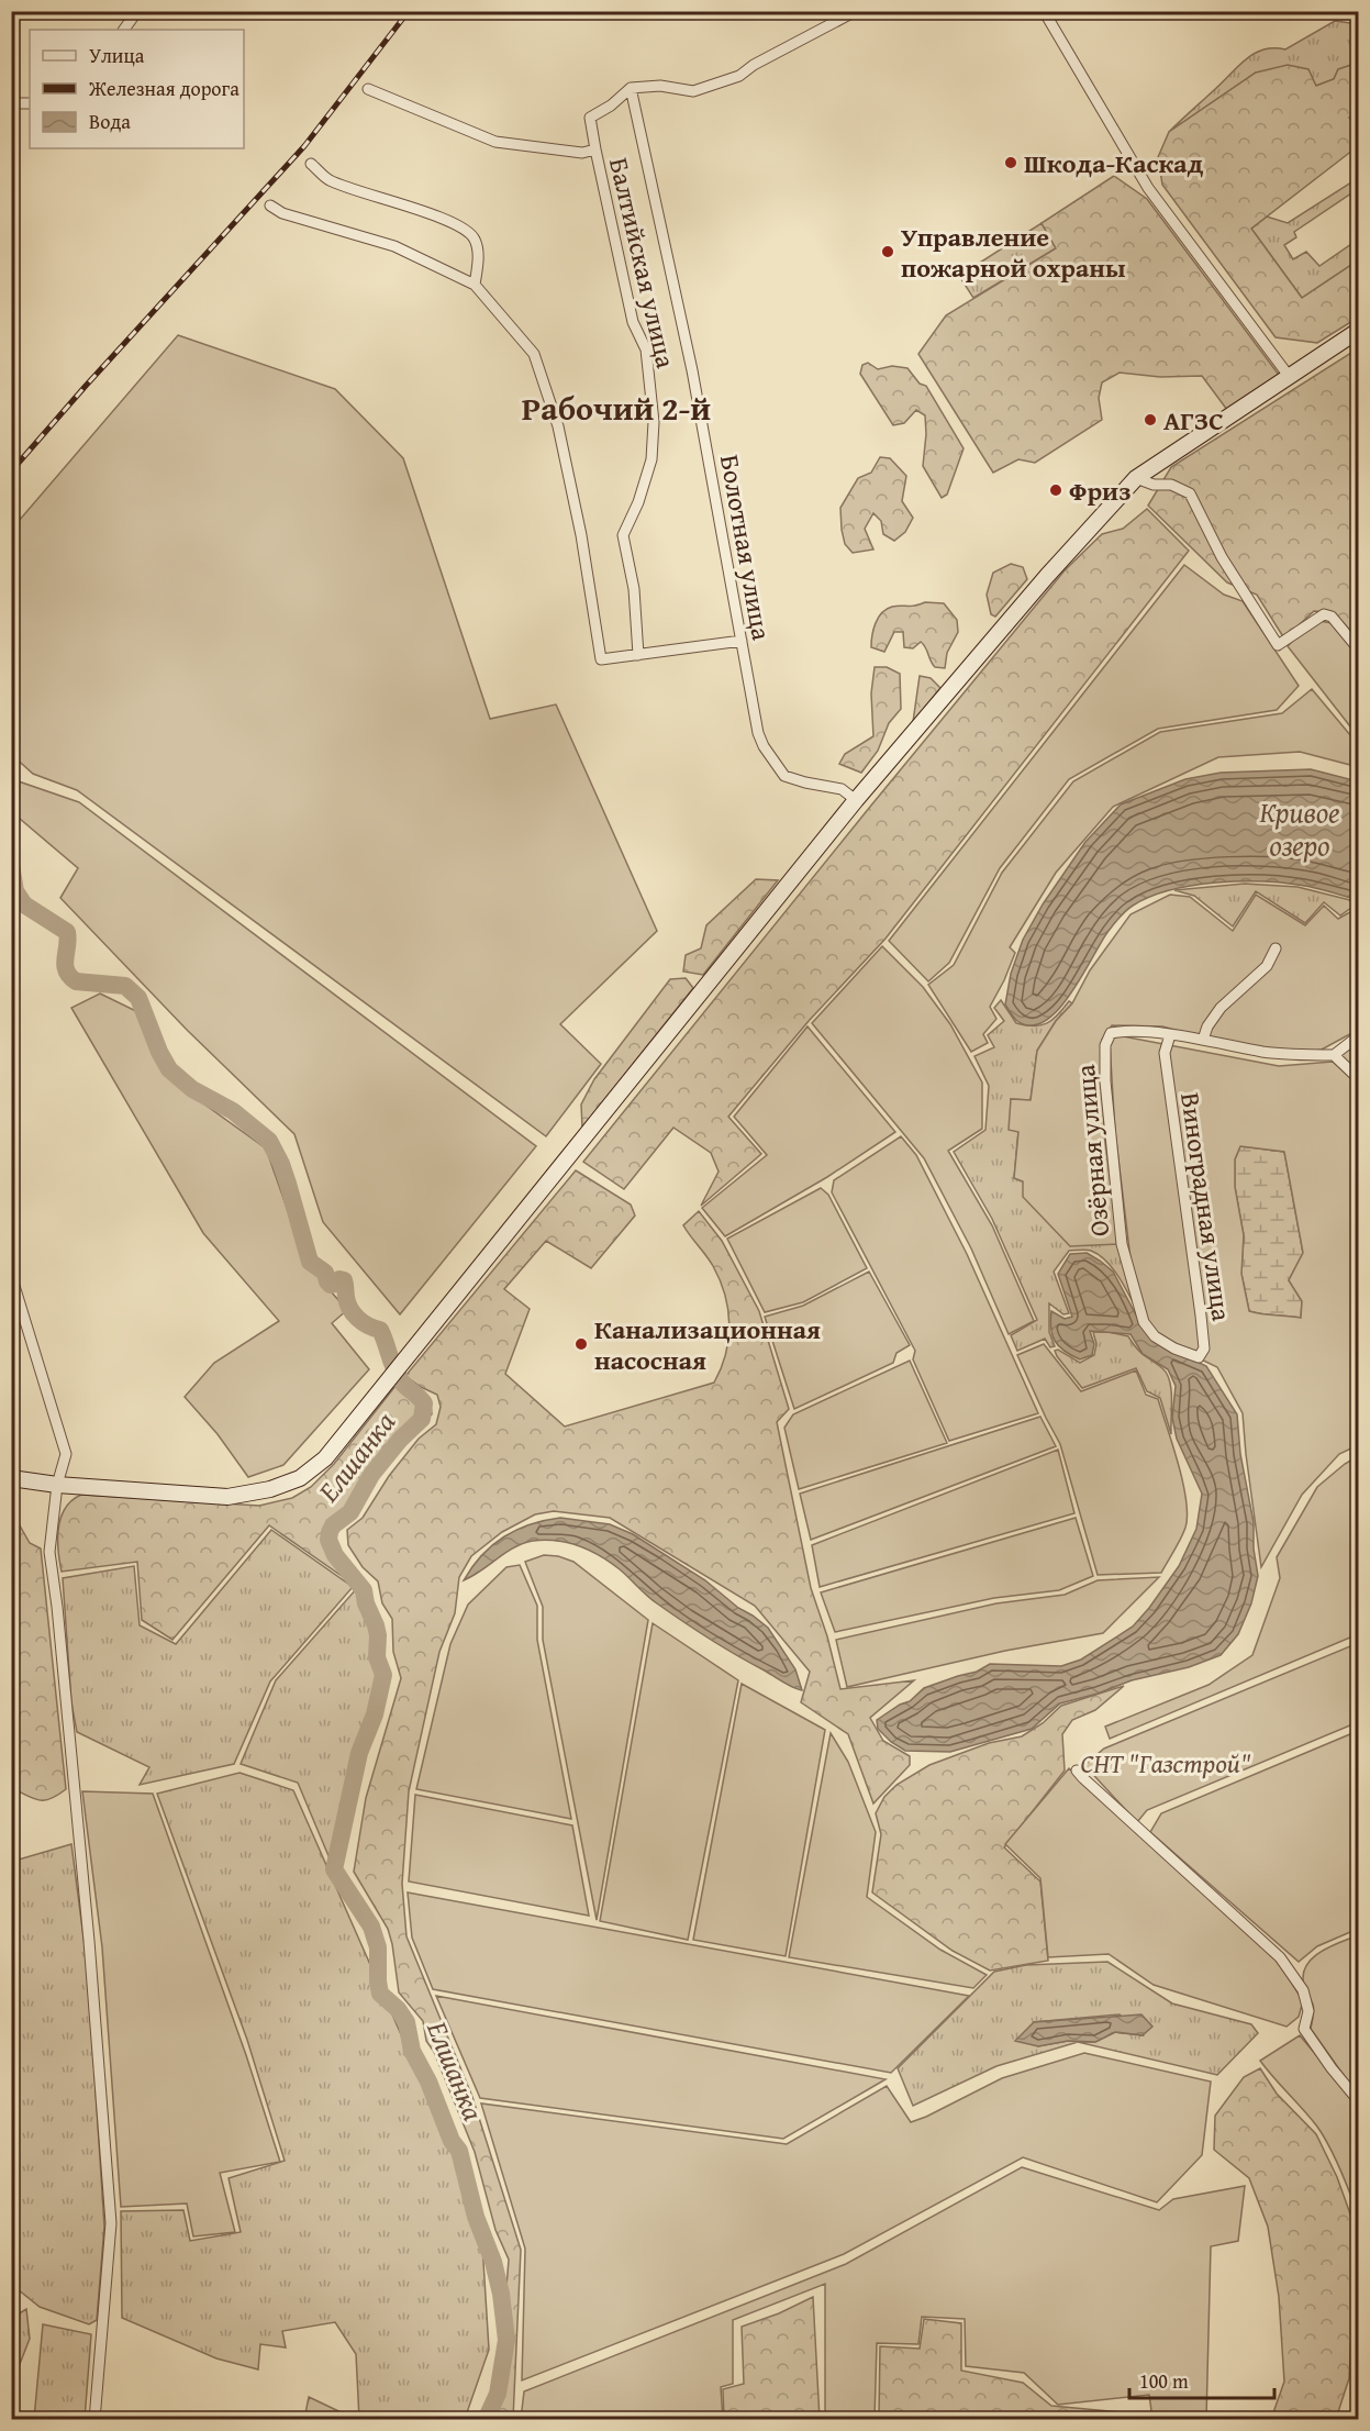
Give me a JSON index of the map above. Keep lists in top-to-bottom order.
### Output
{
  "streets": {
    "street": [
      "Балтийская улица",
      "Болотная улица",
      "Озёрная улица",
      "Виноградная улица"
    ]
  },
  "crossings": [
    ["Озёрная улица", "Виноградная улица"]
  ],
  "districts": ["Рабочий 2‑й"],
  "water": ["Кривое озеро", "Елшанка"],
  "parks": ["СНТ \"Газстрой\""],
  "places": [
    "Шкода-Каскад",
    "Управление пожарной охраны",
    "АГЗС",
    "Фриз",
    "Канализационная насосная"
  ],
  "legend": ["Улица", "Железная дорога", "Вода"],
  "scale_bar": "100 m"
}
